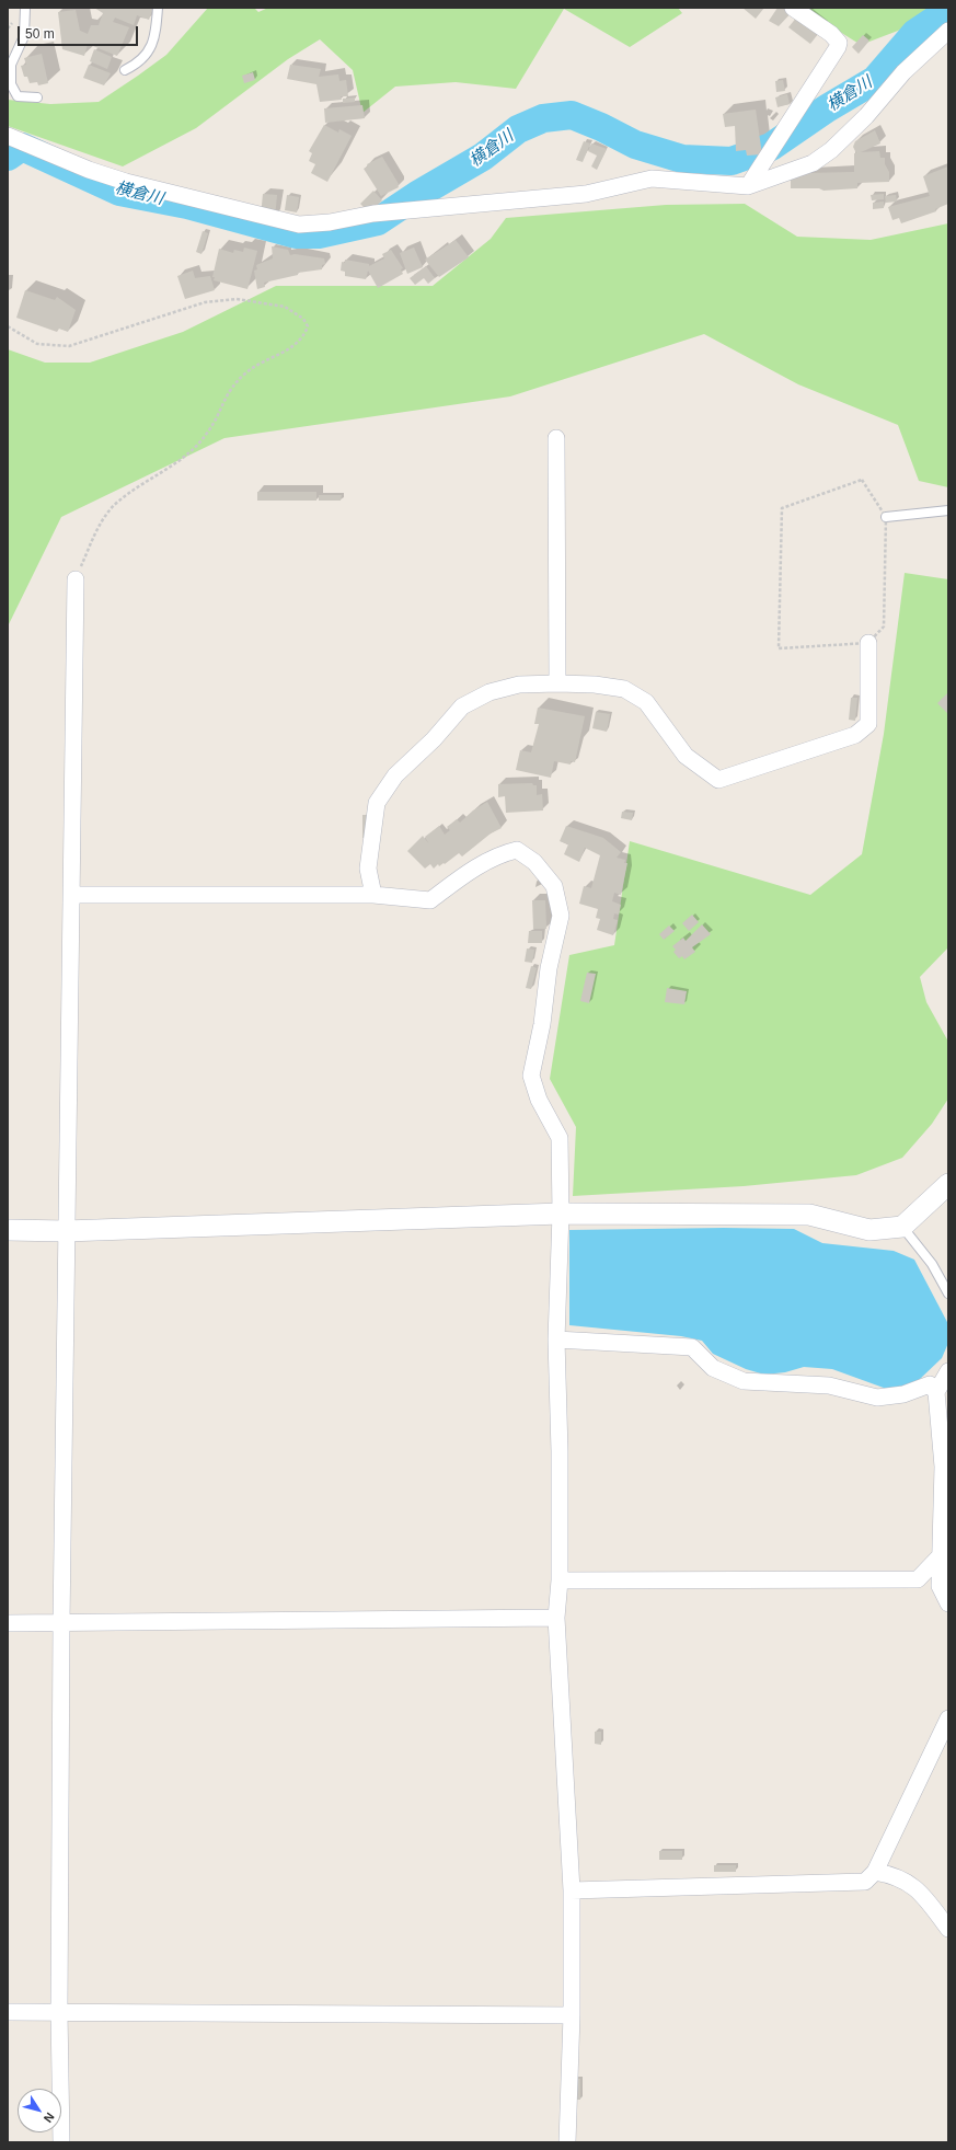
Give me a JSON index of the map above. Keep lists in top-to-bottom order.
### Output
{
  "water": ["横倉川"],
  "scale_bar": "50 m",
  "north": "bottom right"
}
